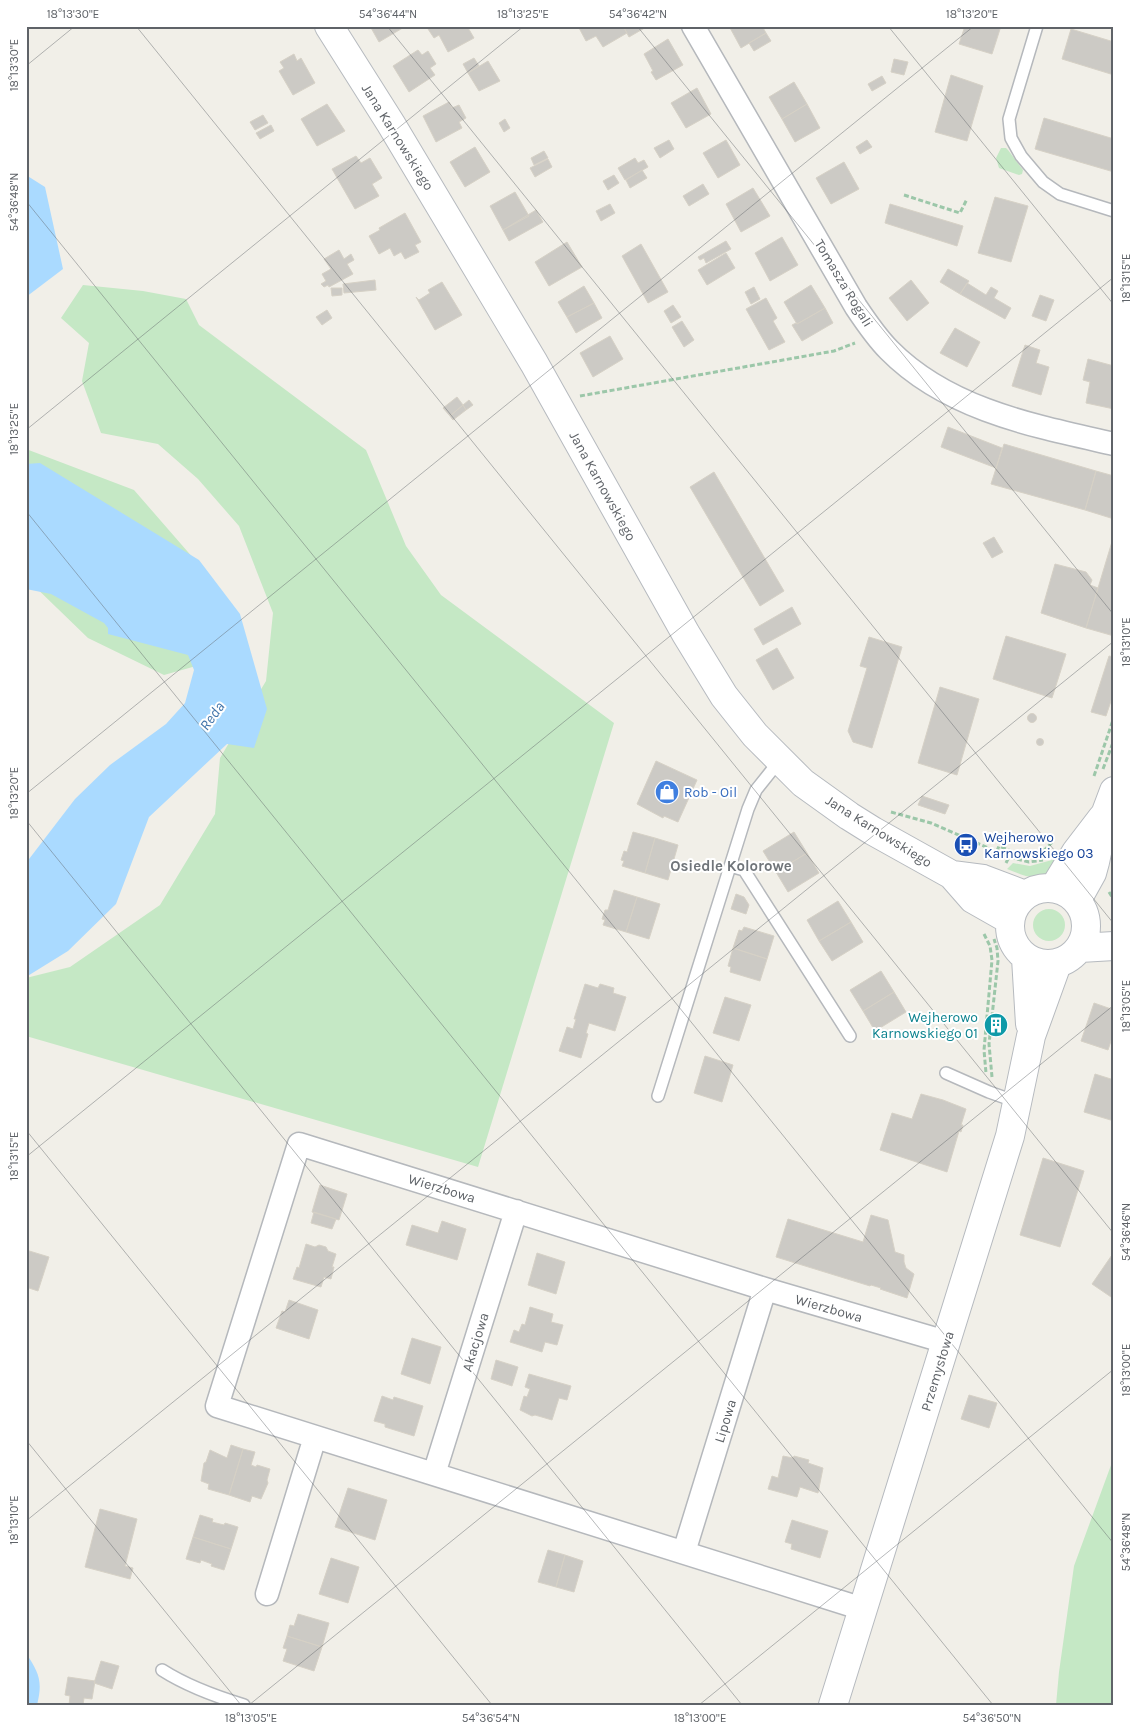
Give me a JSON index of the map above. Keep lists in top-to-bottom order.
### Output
{
  "streets": {
    "main road": ["Jana Karnowskiego", "Przemysłowa"],
    "street": [
      "Tomasza Rogali",
      "Wierzbowa",
      "Akacjowa",
      "Lipowa"
    ]
  },
  "crossings": [
    ["Jana Karnowskiego", "Przemysłowa"],
    ["Wierzbowa", "Akacjowa"],
    ["Wierzbowa", "Przemysłowa"],
    ["Wierzbowa", "Lipowa"]
  ],
  "districts": ["Osiedle Kolorowe"],
  "water": ["Reda"],
  "places": {
    "shop": ["Rob - Oil"],
    "bus stop": ["Wejherowo Karnowskiego 03"],
    "building": ["Wejherowo Karnowskiego 01"]
  },
  "coordinates": [
    "18°13'30\"E",
    "54°36'44\"N",
    "18°13'25\"E",
    "54°36'42\"N",
    "18°13'20\"E",
    "54°36'48\"N",
    "18°13'15\"E",
    "18°13'10\"E",
    "18°13'05\"E",
    "54°36'46\"N",
    "18°13'00\"E",
    "54°36'54\"N",
    "54°36'50\"N"
  ]
}
